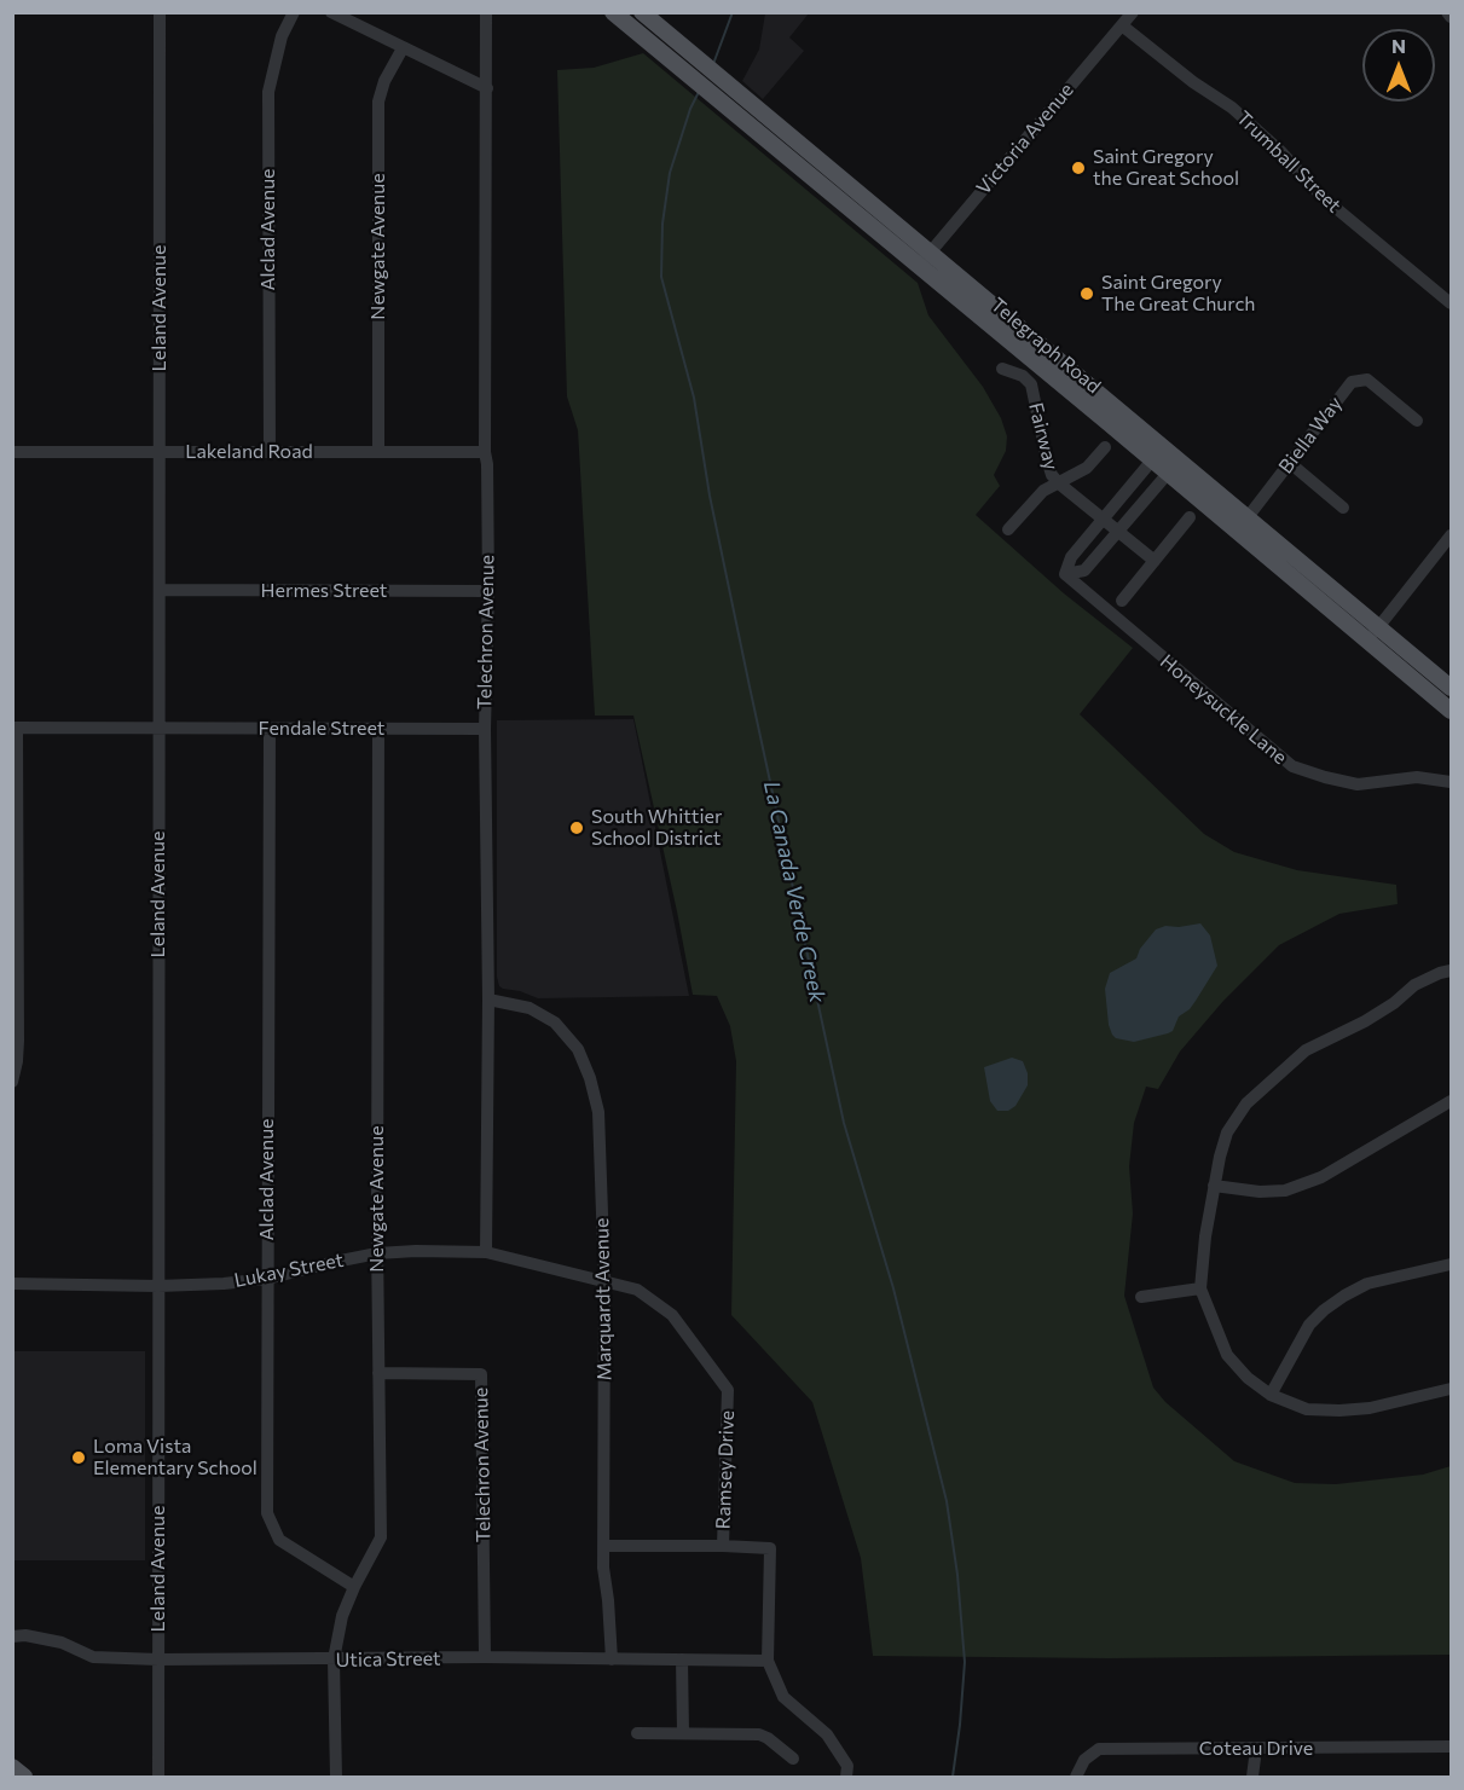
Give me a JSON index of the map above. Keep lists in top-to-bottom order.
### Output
{
  "streets": {
    "main road": ["Telegraph Road"],
    "street": [
      "Victoria Avenue",
      "Trumball Street",
      "Alclad Avenue",
      "Newgate Avenue",
      "Leland Avenue",
      "Biella Way",
      "Fairway",
      "Lakeland Road",
      "Hermes Street",
      "Telechron Avenue",
      "Honeysuckle Lane",
      "Fendale Street",
      "Lukay Street",
      "Marquardt Avenue",
      "Ramsey Drive",
      "Utica Street",
      "Coteau Drive"
    ]
  },
  "crossings": [
    ["Victoria Avenue", "Trumball Street"],
    ["Victoria Avenue", "Telegraph Road"],
    ["Alclad Avenue", "Newgate Avenue"],
    ["Alclad Avenue", "Lakeland Road"],
    ["Alclad Avenue", "Fendale Street"],
    ["Alclad Avenue", "Lukay Street"],
    ["Newgate Avenue", "Lakeland Road"],
    ["Newgate Avenue", "Telechron Avenue"],
    ["Newgate Avenue", "Fendale Street"],
    ["Newgate Avenue", "Lukay Street"],
    ["Newgate Avenue", "Utica Street"],
    ["Leland Avenue", "Lakeland Road"],
    ["Leland Avenue", "Hermes Street"],
    ["Leland Avenue", "Fendale Street"],
    ["Leland Avenue", "Lukay Street"],
    ["Leland Avenue", "Utica Street"],
    ["Telegraph Road", "Biella Way"],
    ["Lakeland Road", "Telechron Avenue"],
    ["Hermes Street", "Telechron Avenue"],
    ["Telechron Avenue", "Fendale Street"],
    ["Telechron Avenue", "Lukay Street"],
    ["Telechron Avenue", "Marquardt Avenue"],
    ["Telechron Avenue", "Utica Street"],
    ["Lukay Street", "Marquardt Avenue"],
    ["Lukay Street", "Ramsey Drive"],
    ["Marquardt Avenue", "Ramsey Drive"],
    ["Marquardt Avenue", "Utica Street"],
    ["Ramsey Drive", "Utica Street"]
  ],
  "water": ["La Canada Verde Creek"],
  "places": [
    "Saint Gregory the Great School",
    "Saint Gregory The Great Church",
    "South Whittier School District",
    "Loma Vista Elementary School"
  ],
  "north": "top"
}
